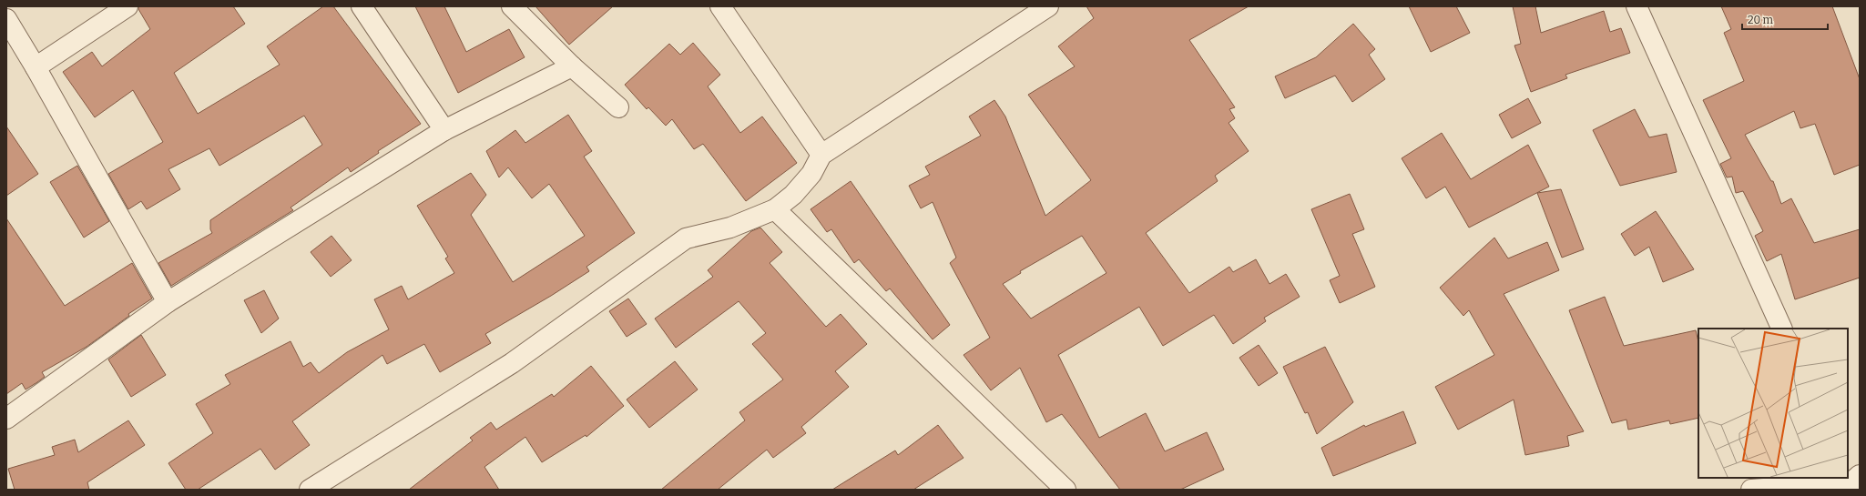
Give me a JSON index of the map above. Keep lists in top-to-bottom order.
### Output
{
  "scale_bar": "20 m"
}
